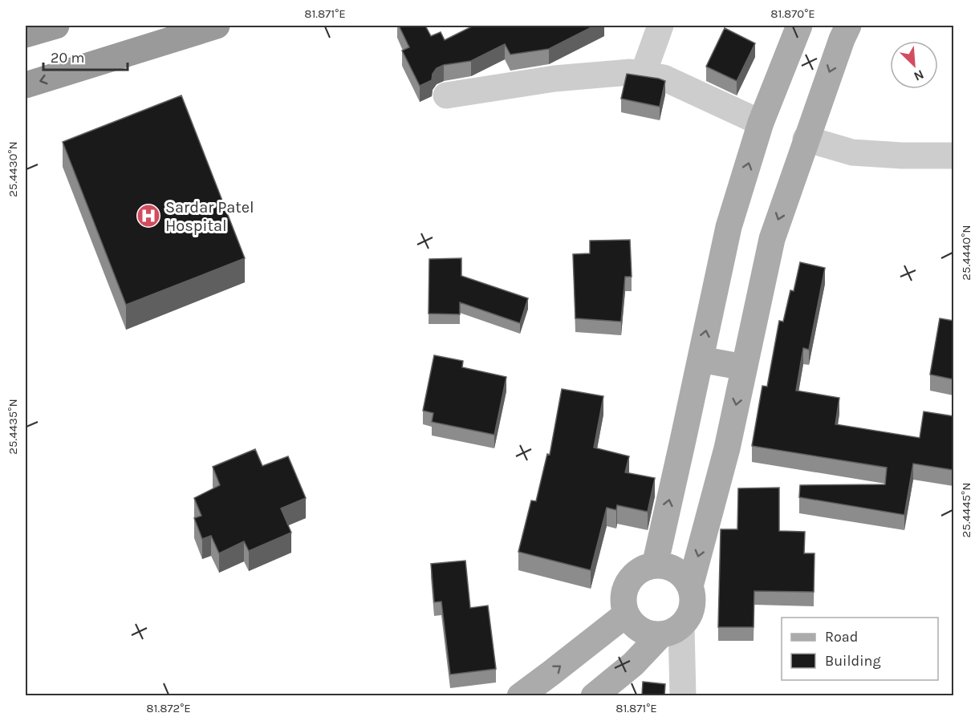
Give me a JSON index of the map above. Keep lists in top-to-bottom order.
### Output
{
  "places": {
    "hospital": ["Sardar Patel Hospital"]
  },
  "legend": ["Road", "Building"],
  "scale_bar": "20 m",
  "north": "bottom right",
  "coordinates": [
    "81.871°E",
    "81.870°E",
    "25.4430°N",
    "25.4440°N",
    "25.4435°N",
    "25.4445°N",
    "81.872°E"
  ]
}
